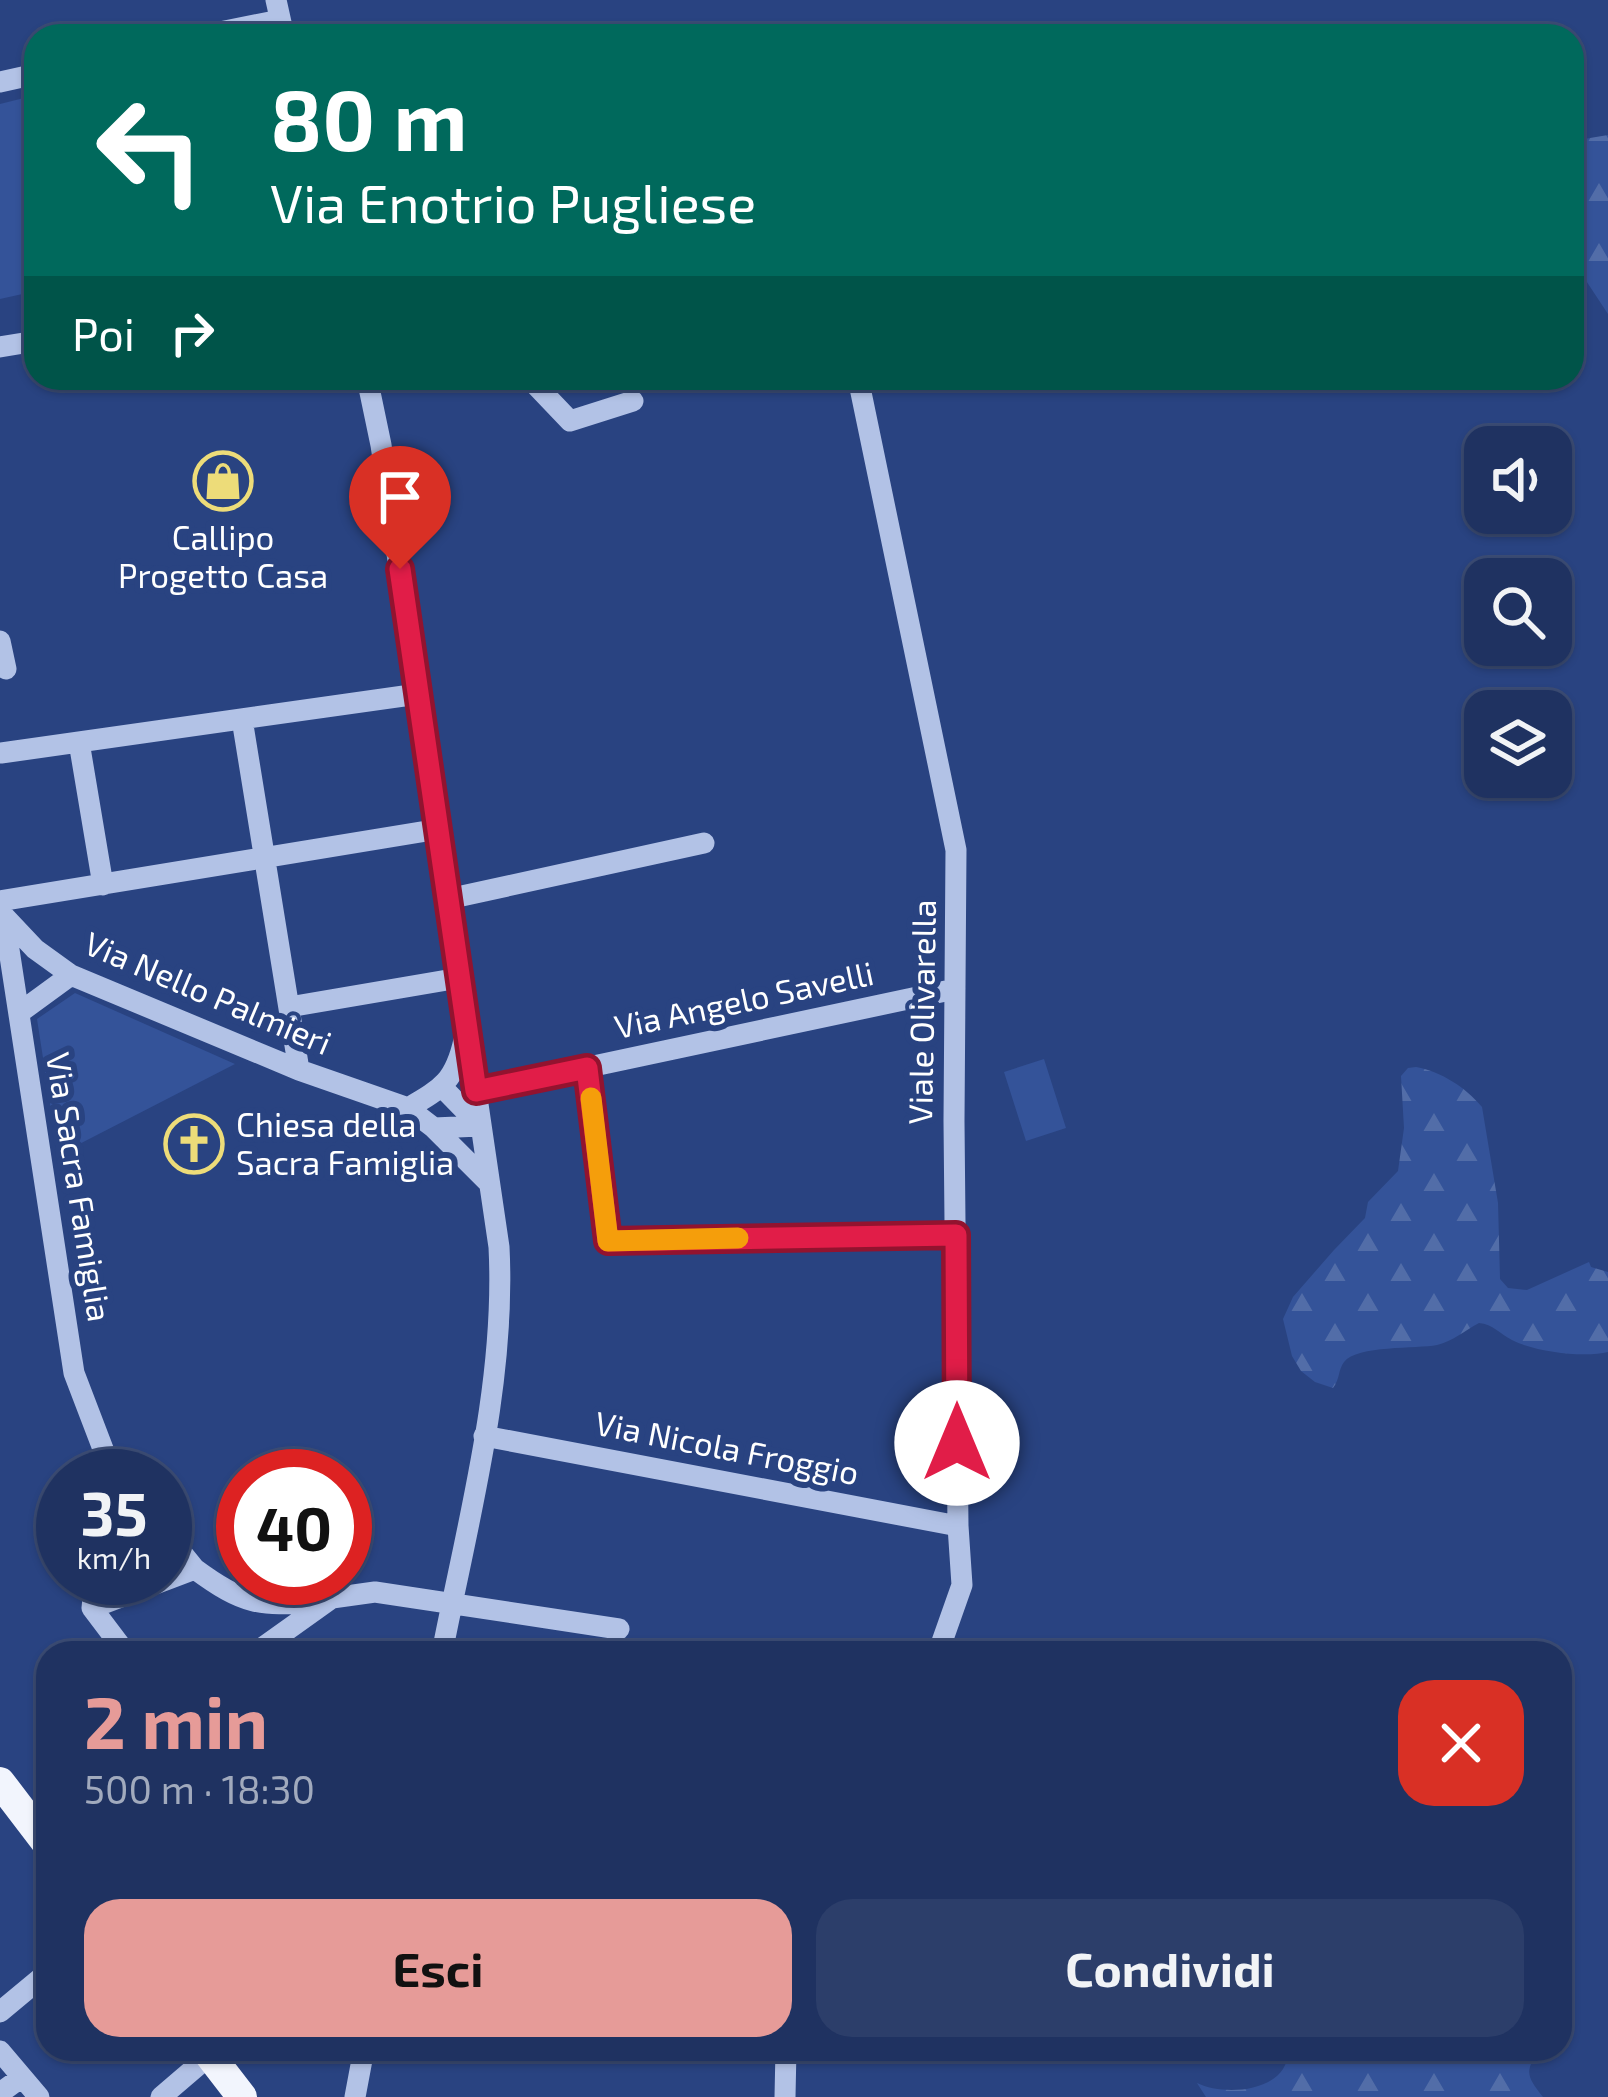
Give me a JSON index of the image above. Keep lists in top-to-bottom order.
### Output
{
  "streets": {
    "street": [
      "Via Nello Palmieri",
      "Via Angelo Savelli",
      "Viale Olivarella",
      "Via Sacra Famiglia",
      "Via Nicola Froggio"
    ]
  },
  "crossings": [
    ["Via Nello Palmieri", "Via Sacra Famiglia"],
    ["Via Angelo Savelli", "Viale Olivarella"],
    ["Viale Olivarella", "Via Nicola Froggio"]
  ],
  "places": {
    "shop": ["Callipo Progetto Casa"],
    "church": ["Chiesa della Sacra Famiglia"]
  },
  "page": {
    "turn": ["80 m", "Via Enotrio Pugliese"],
    "then": "Poi",
    "speed": "35 km/h",
    "limit": "40",
    "heading": ["2 min", "500 m · 18:30"],
    "buttons": ["Esci", "Condividi"]
  }
}
